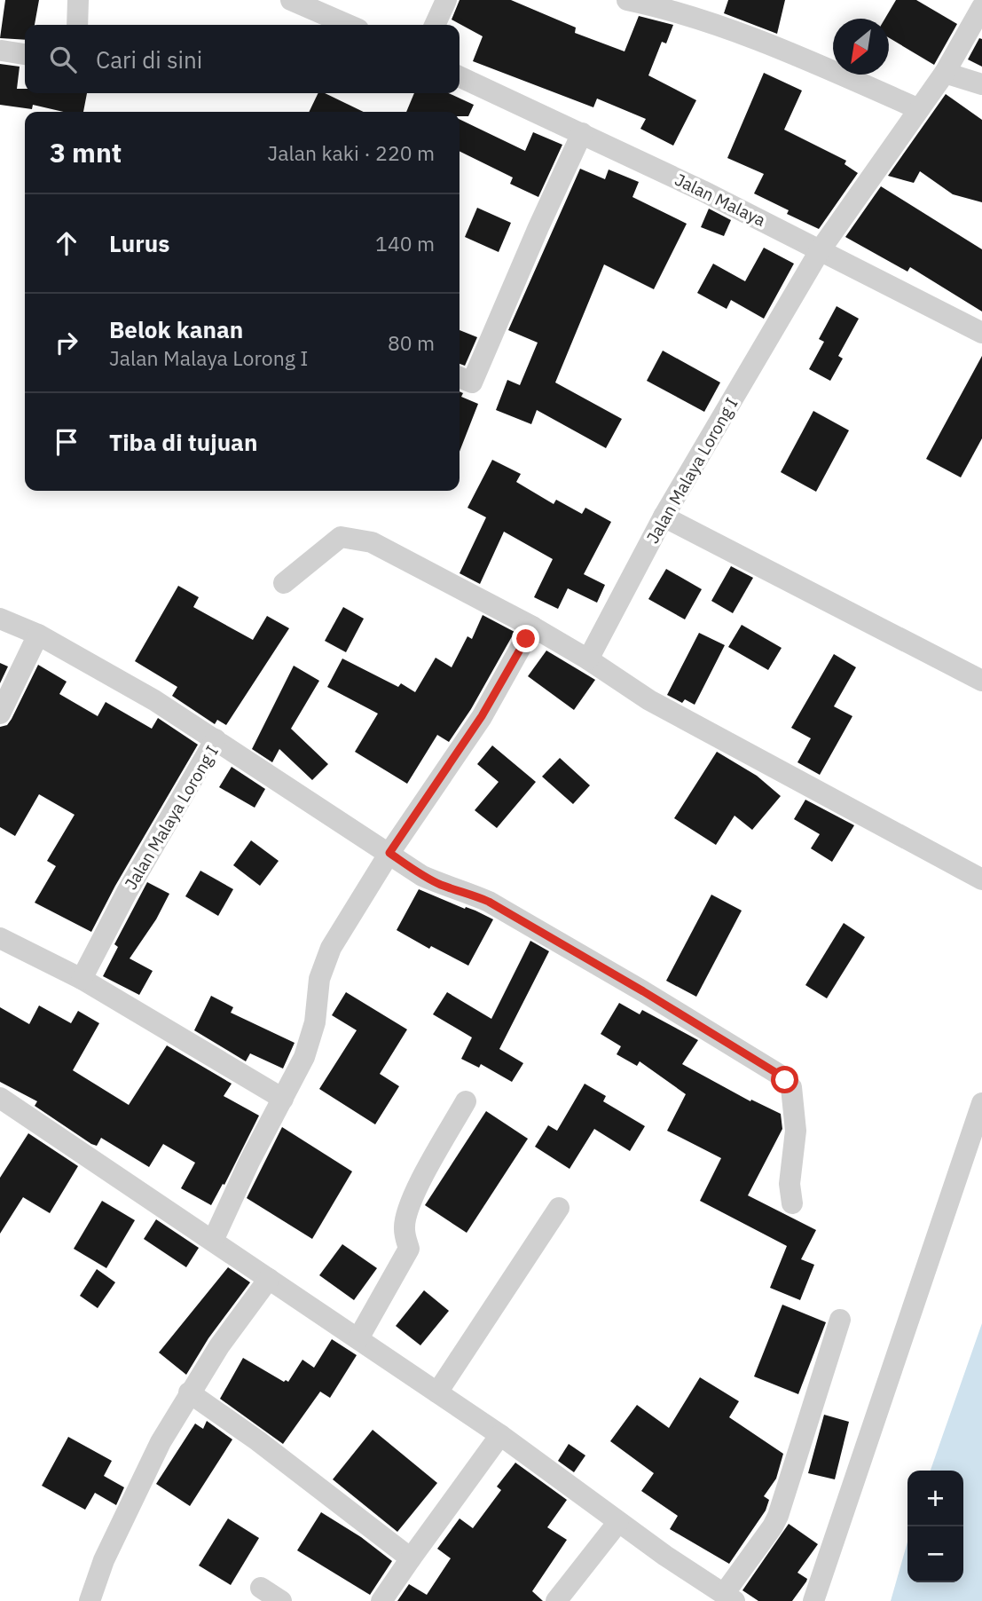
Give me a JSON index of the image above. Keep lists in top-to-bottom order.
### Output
{
  "streets": {
    "street": ["Jalan Malaya", "Jalan Malaya Lorong I"]
  },
  "crossings": [
    ["Jalan Malaya", "Jalan Malaya Lorong I"]
  ],
  "north": "bottom left",
  "page": {
    "search": "Cari di sini",
    "heading": ["3 mnt", "Jalan kaki · 220 m"],
    "list": [
      ["Lurus", "140 m"],
      ["Belok kanan", "Jalan Malaya Lorong I", "80 m"],
      "Tiba di tujuan"
    ],
    "map_buttons": ["+", "−"]
  }
}
